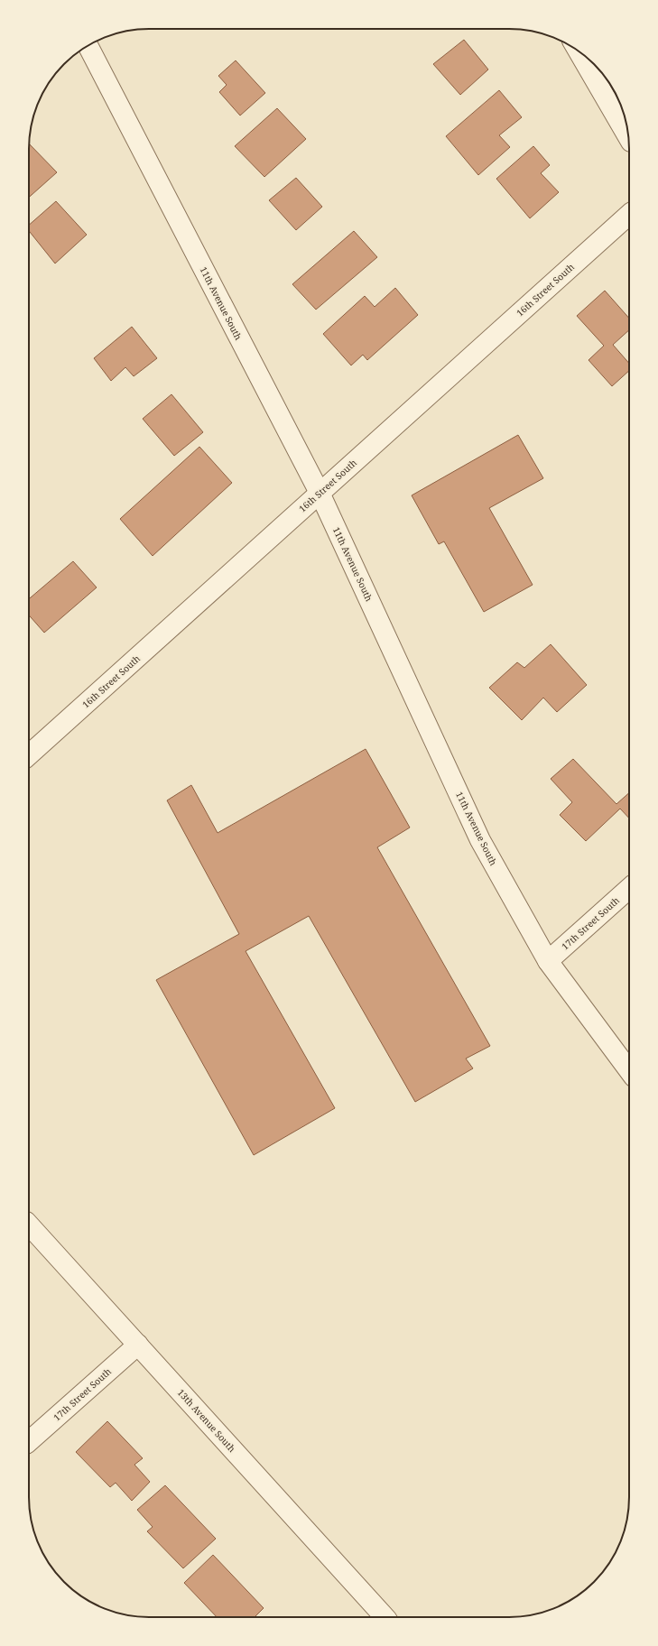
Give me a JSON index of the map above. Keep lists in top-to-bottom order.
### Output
{
  "streets": {
    "street": [
      "16th Street South",
      "11th Avenue South",
      "17th Street South",
      "13th Avenue South"
    ]
  },
  "crossings": [
    ["16th Street South", "11th Avenue South"],
    ["11th Avenue South", "17th Street South"],
    ["17th Street South", "13th Avenue South"]
  ]
}
